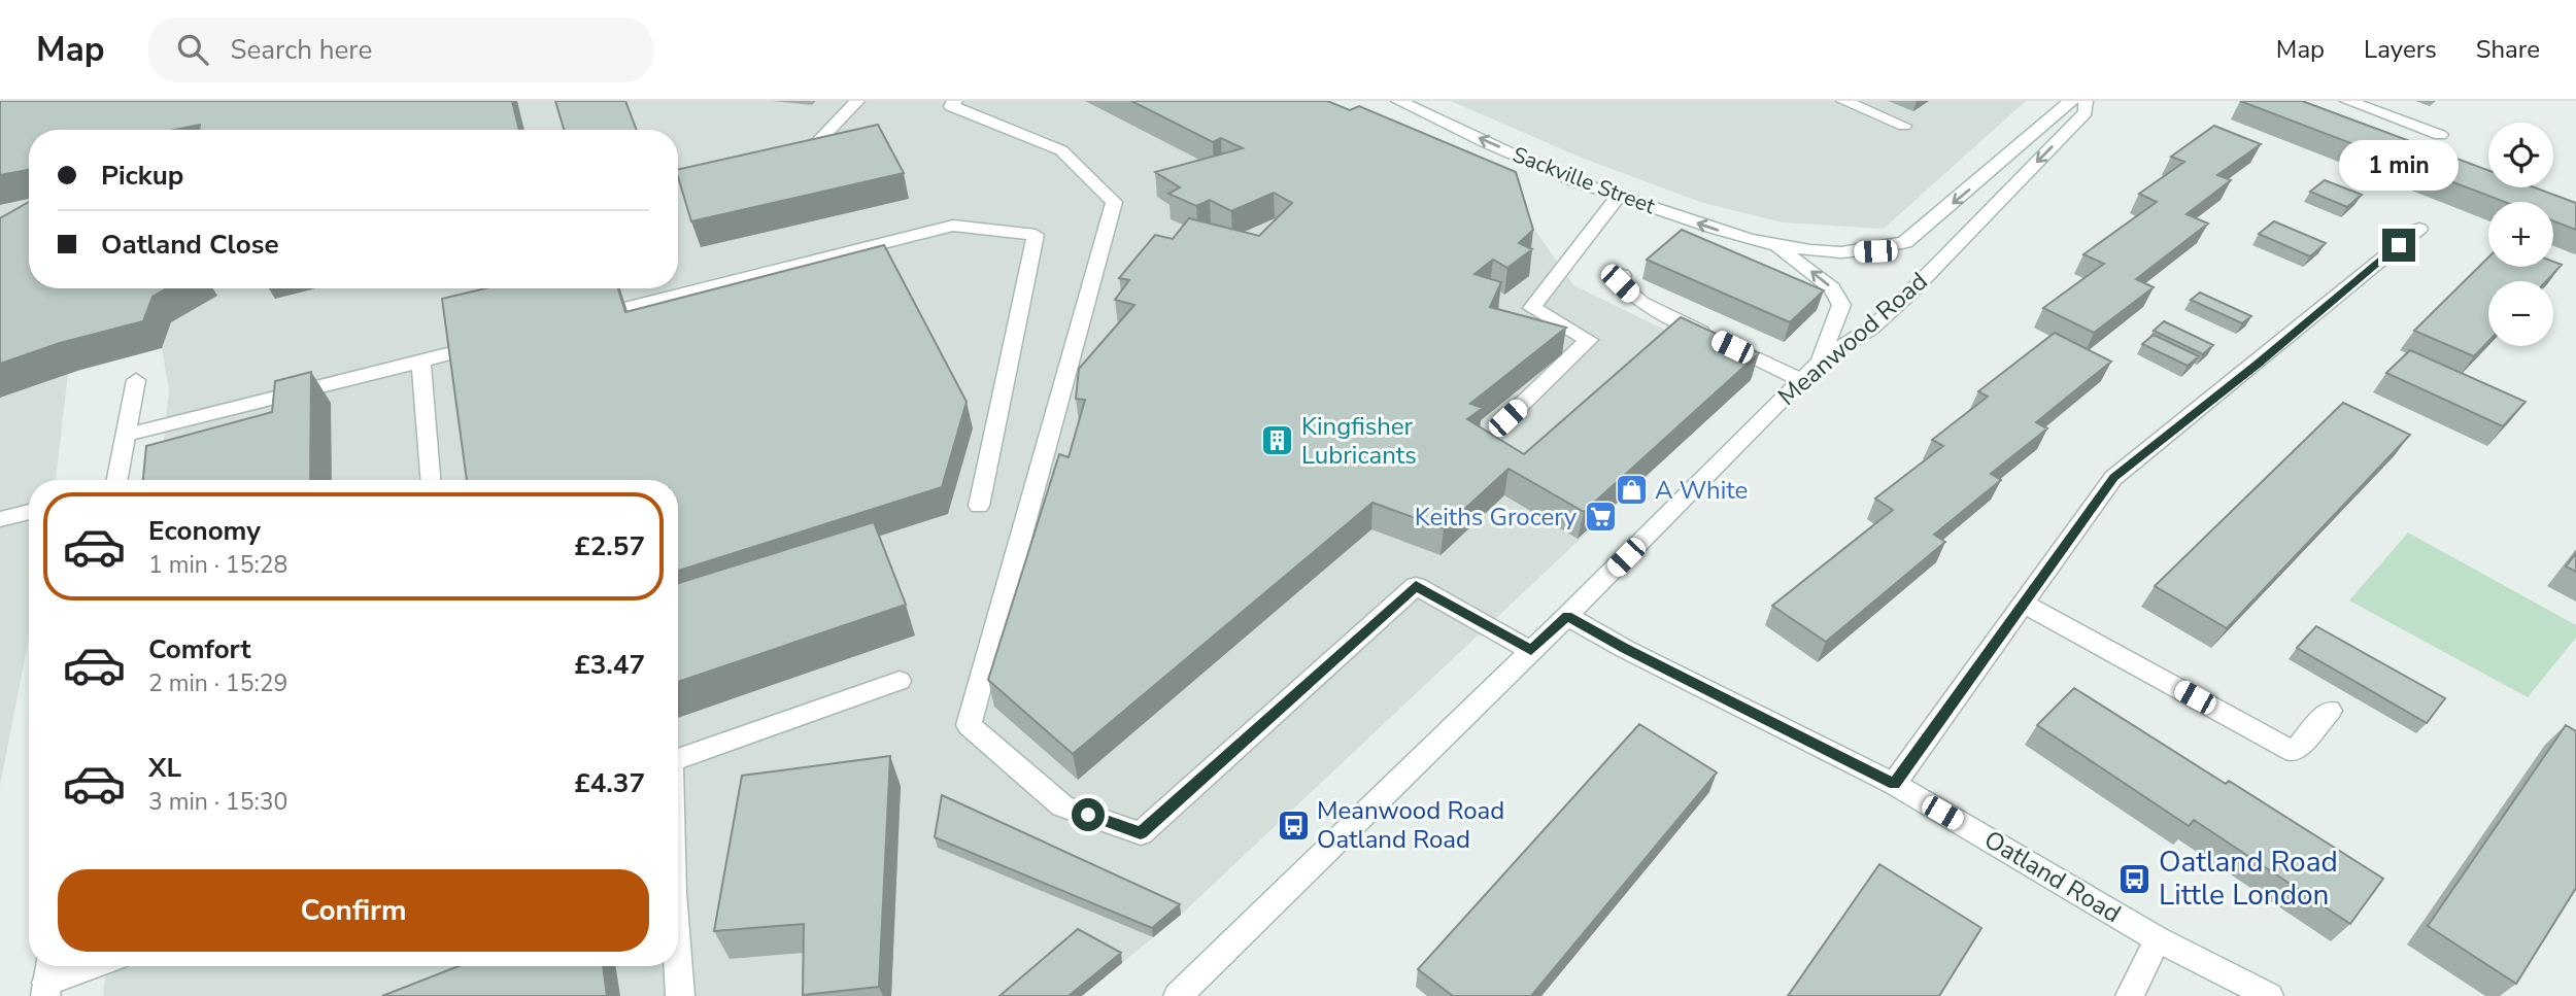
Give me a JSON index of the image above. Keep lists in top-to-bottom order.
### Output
{
  "streets": {
    "street": ["Sackville Street", "Meanwood Road", "Oatland Road"]
  },
  "crossings": [
    ["Sackville Street", "Meanwood Road"],
    ["Meanwood Road", "Oatland Road"]
  ],
  "one_way": ["Sackville Street"],
  "places": {
    "building": ["Kingfisher Lubricants"],
    "shop": ["A White"],
    "supermarket": ["Keiths Grocery"],
    "bus stop": ["Meanwood Road Oatland Road", "Oatland Road Little London"]
  },
  "page": {
    "header": "Map",
    "search": "Search here",
    "nav": ["Map", "Layers", "Share"],
    "map_buttons": ["+", "−"],
    "banner": ["Pickup", "Oatland Close"],
    "bubble": "1 min",
    "list": [
      {
        "name": "Economy",
        "note": "1 min · 15:28",
        "value": "£2.57"
      },
      {
        "name": "Comfort",
        "note": "2 min · 15:29",
        "value": "£3.47"
      },
      {
        "name": "XL",
        "note": "3 min · 15:30",
        "value": "£4.37"
      }
    ],
    "buttons": "Confirm"
  }
}
